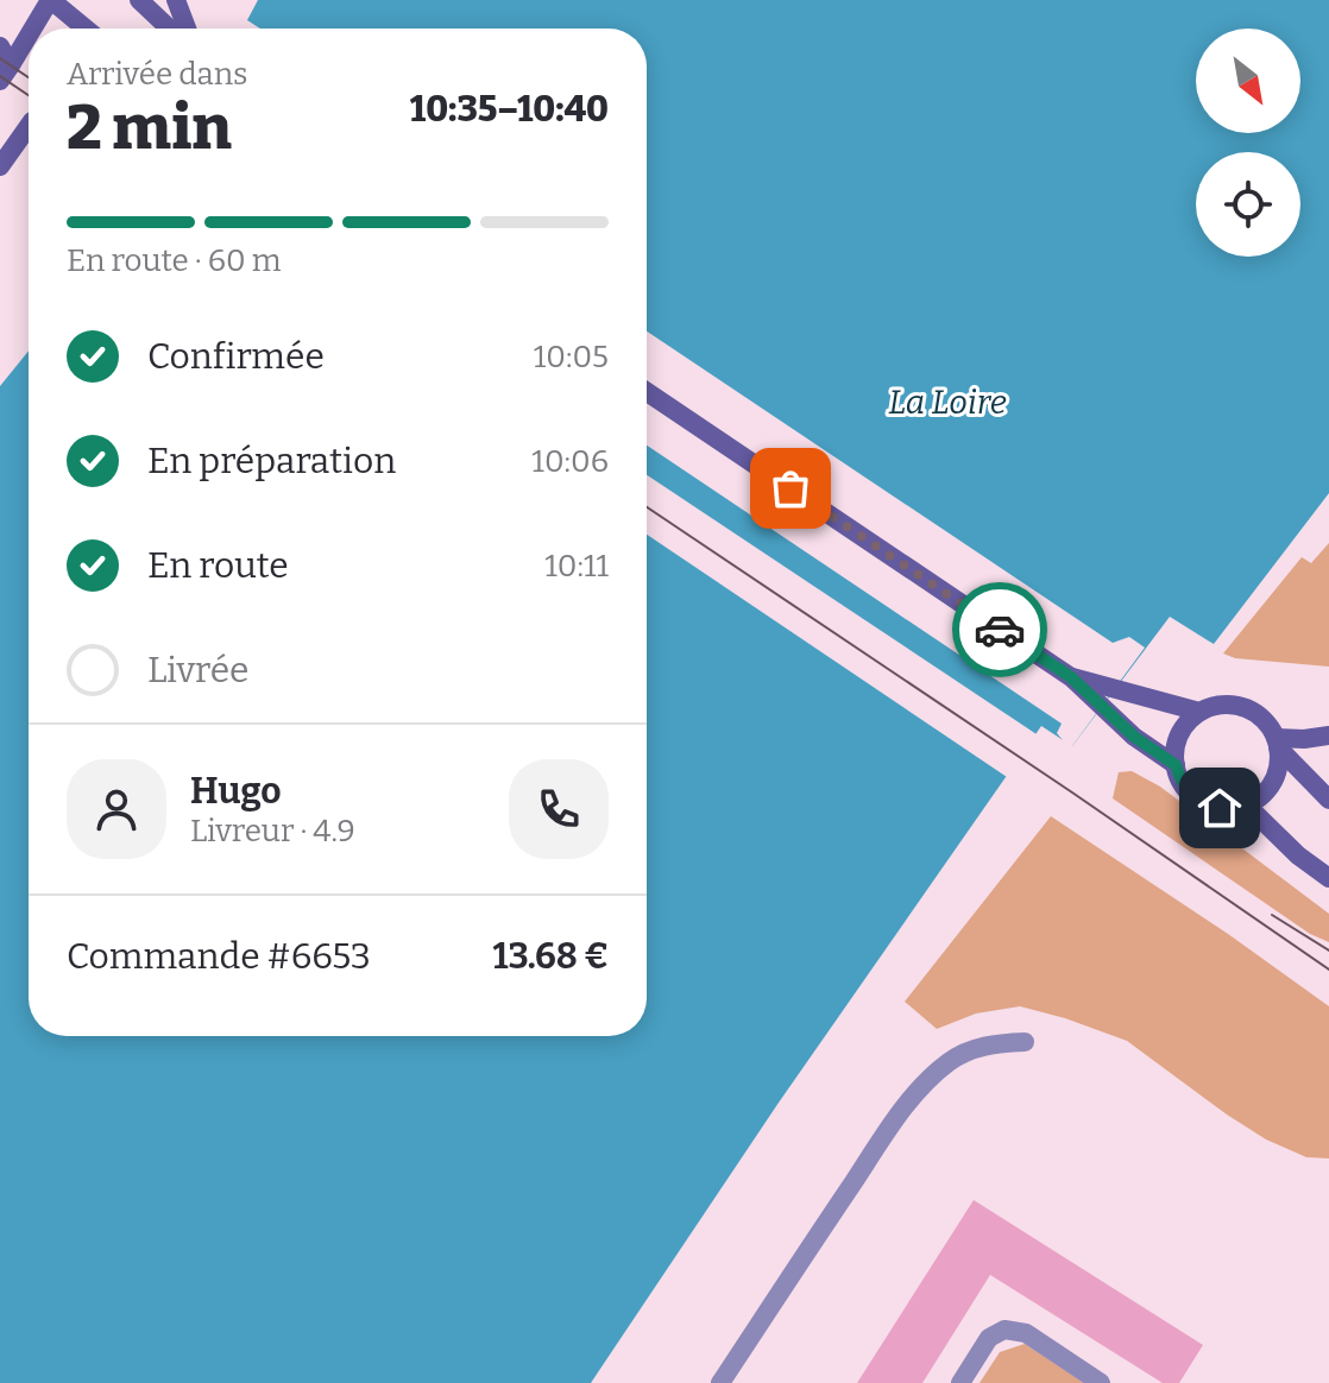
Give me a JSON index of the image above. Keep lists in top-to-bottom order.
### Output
{
  "water": ["La Loire"],
  "north": "bottom right",
  "page": {
    "heading": ["2 min", "Arrivée dans", "10:35–10:40"],
    "panel": [
      "Hugo",
      "Livreur · 4.9",
      "Commande #6653",
      "13.68 €"
    ],
    "bar": "En route · 60 m",
    "list": [
      ["Confirmée", "10:05"],
      ["En préparation", "10:06"],
      ["En route", "10:11"],
      "Livrée"
    ]
  }
}
